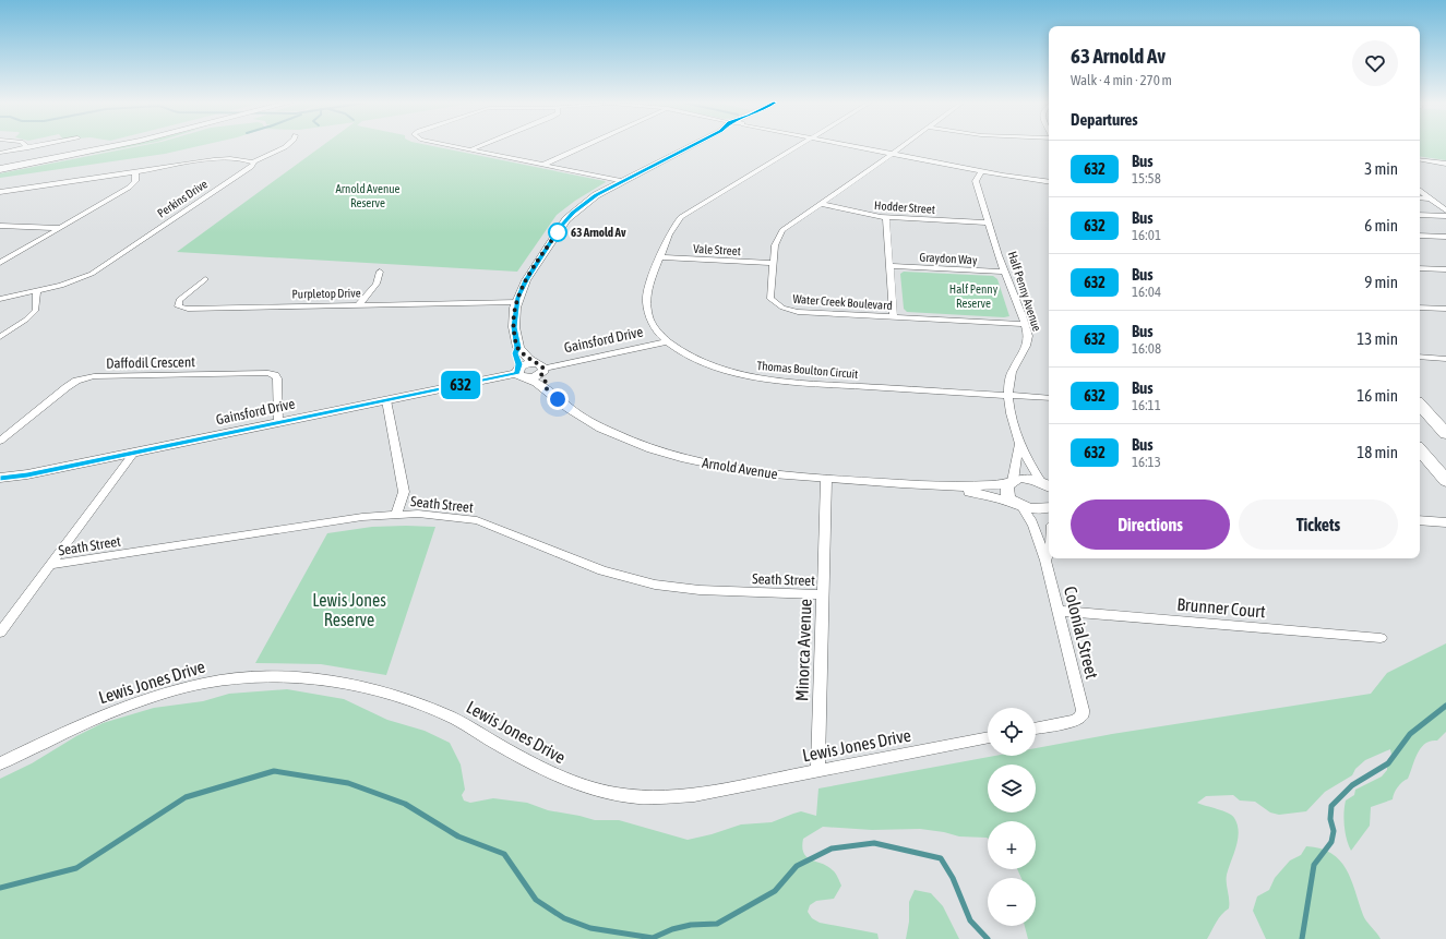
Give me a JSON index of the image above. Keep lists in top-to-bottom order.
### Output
{
  "streets": {
    "street": [
      "Perkins Drive",
      "Hodder Street",
      "Vale Street",
      "Graydon Way",
      "Half Penny Avenue",
      "Purpletop Drive",
      "Water Creek Boulevard",
      "Gainsford Drive",
      "Daffodil Crescent",
      "Thomas Boulton Circuit",
      "Arnold Avenue",
      "Seath Street",
      "Brunner Court",
      "Colonial Street",
      "Minorca Avenue",
      "Lewis Jones Drive"
    ]
  },
  "crossings": [
    ["Hodder Street", "Half Penny Avenue"],
    ["Hodder Street", "Water Creek Boulevard"],
    ["Vale Street", "Water Creek Boulevard"],
    ["Vale Street", "Thomas Boulton Circuit"],
    ["Graydon Way", "Half Penny Avenue"],
    ["Half Penny Avenue", "Water Creek Boulevard"],
    ["Half Penny Avenue", "Thomas Boulton Circuit"],
    ["Half Penny Avenue", "Arnold Avenue"],
    ["Gainsford Drive", "Daffodil Crescent"],
    ["Gainsford Drive", "Thomas Boulton Circuit"],
    ["Gainsford Drive", "Arnold Avenue"],
    ["Arnold Avenue", "Colonial Street"],
    ["Arnold Avenue", "Minorca Avenue"],
    ["Seath Street", "Minorca Avenue"],
    ["Brunner Court", "Colonial Street"],
    ["Minorca Avenue", "Lewis Jones Drive"]
  ],
  "parks": ["Arnold Avenue Reserve", "Half Penny Reserve", "Lewis Jones Reserve"],
  "places": ["63 Arnold Av"],
  "lines": ["bus line 632"],
  "page": {
    "on_map": "632",
    "heading": [
      ["63 Arnold Av", "Walk · 4 min · 270 m"],
      "Departures"
    ],
    "list": [
      {
        "mark": "632",
        "name": "Bus",
        "note": "15:58",
        "value": "3 min"
      },
      {
        "mark": "632",
        "name": "Bus",
        "note": "16:01",
        "value": "6 min"
      },
      {
        "mark": "632",
        "name": "Bus",
        "note": "16:04",
        "value": "9 min"
      },
      {
        "mark": "632",
        "name": "Bus",
        "note": "16:08",
        "value": "13 min"
      },
      {
        "mark": "632",
        "name": "Bus",
        "note": "16:11",
        "value": "16 min"
      },
      {
        "mark": "632",
        "name": "Bus",
        "note": "16:13",
        "value": "18 min"
      }
    ],
    "buttons": ["Directions", "Tickets"],
    "map_buttons": ["+", "−"]
  }
}
